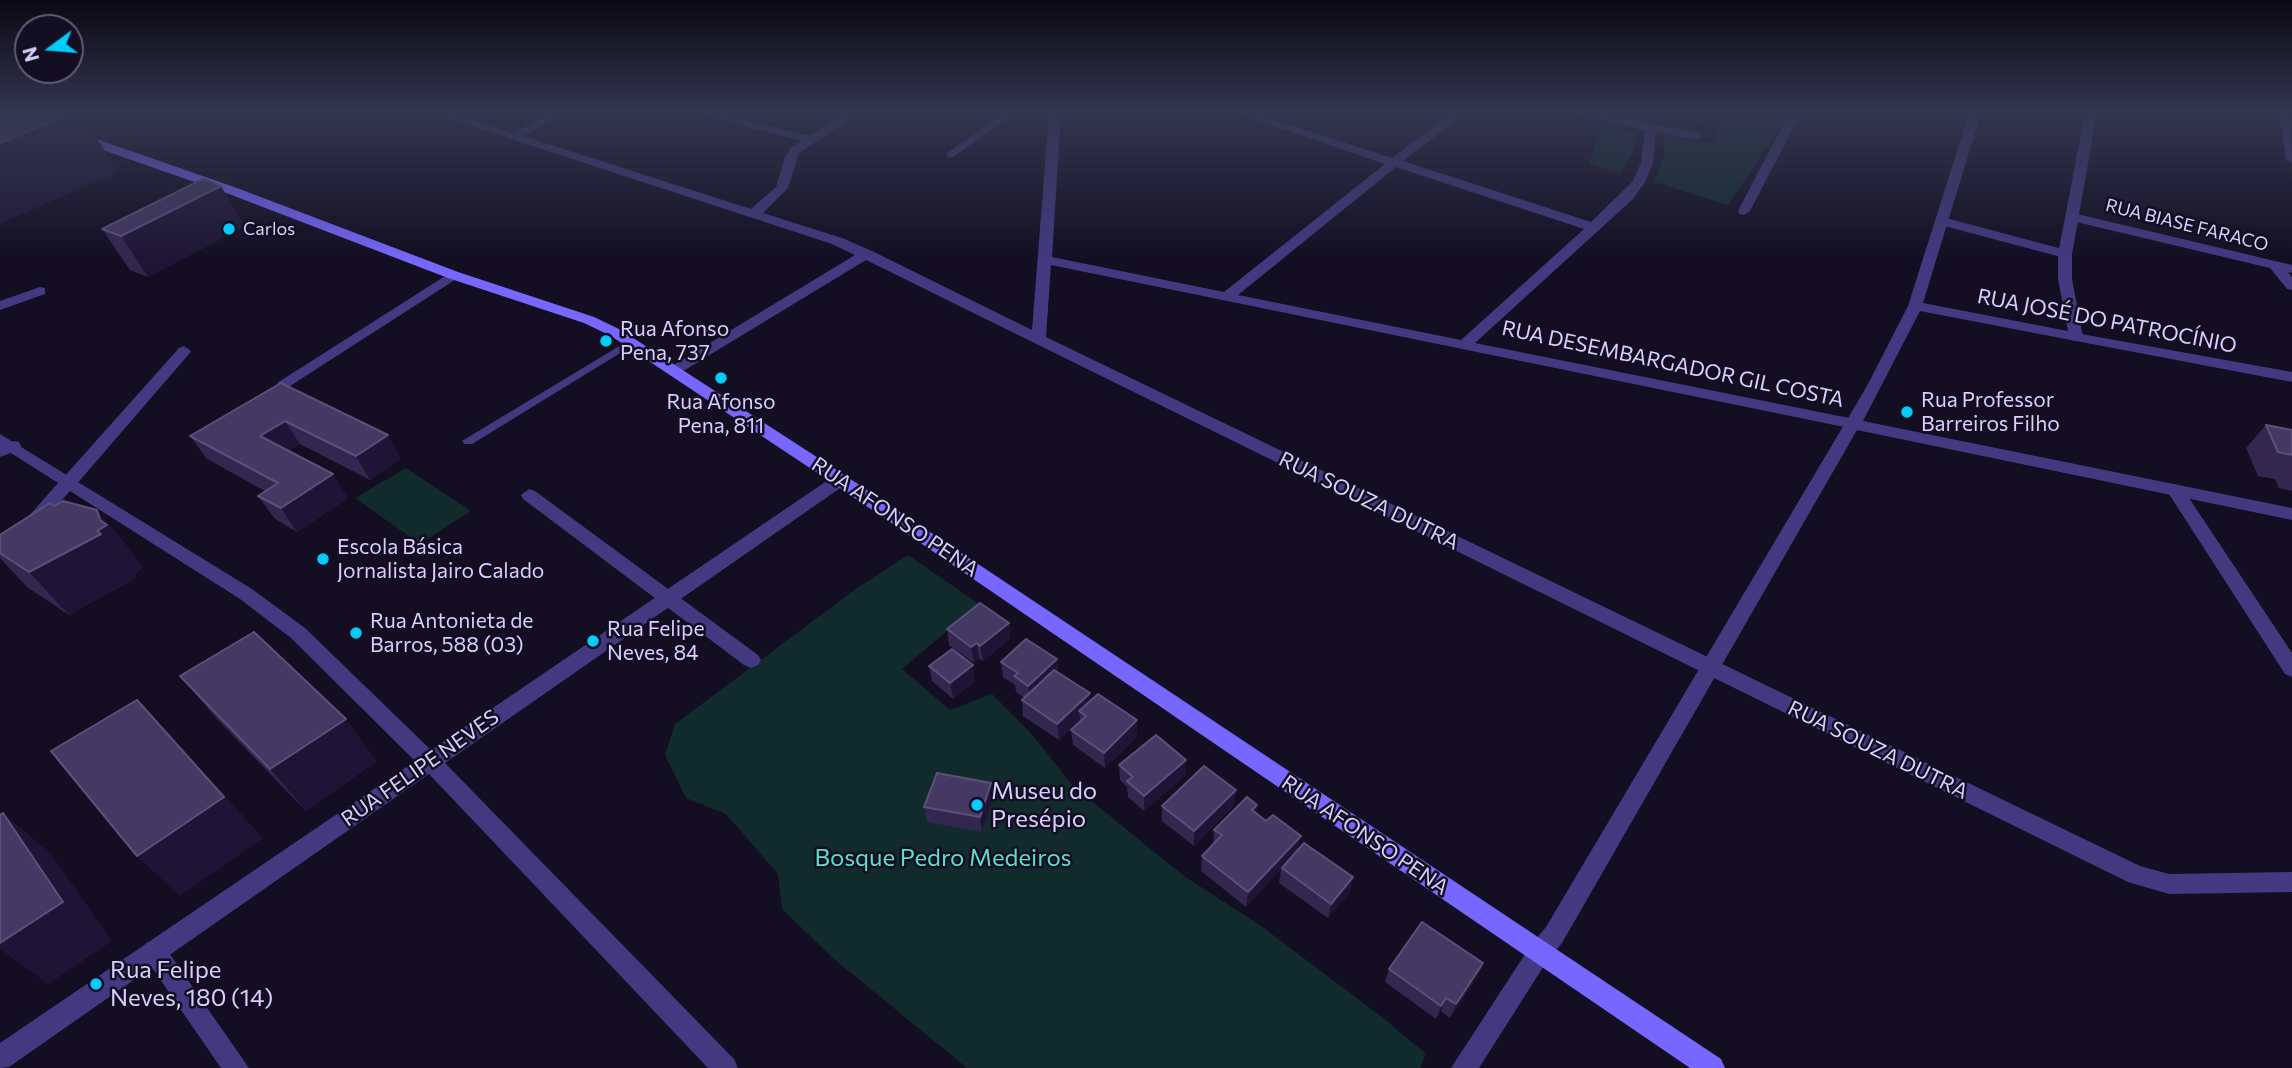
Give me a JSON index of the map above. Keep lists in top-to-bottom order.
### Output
{
  "streets": {
    "main road": ["RUA AFONSO PENA"],
    "street": [
      "RUA BIASE FARACO",
      "RUA JOSÉ DO PATROCÍNIO",
      "RUA DESEMBARGADOR GIL COSTA",
      "RUA SOUZA DUTRA",
      "RUA FELIPE NEVES"
    ]
  },
  "crossings": [
    ["RUA AFONSO PENA", "RUA FELIPE NEVES"]
  ],
  "parks": ["Bosque Pedro Medeiros"],
  "places": [
    "Carlos",
    "Rua Afonso Pena, 737",
    "Rua Afonso Pena, 811",
    "Rua Professor Barreiros Filho",
    "Escola Básica Jornalista Jairo Calado",
    "Rua Antonieta de Barros, 588 (03)",
    "Rua Felipe Neves, 84",
    "Museu do Presépio",
    "Rua Felipe Neves, 180 (14)"
  ],
  "north": "left"
}
